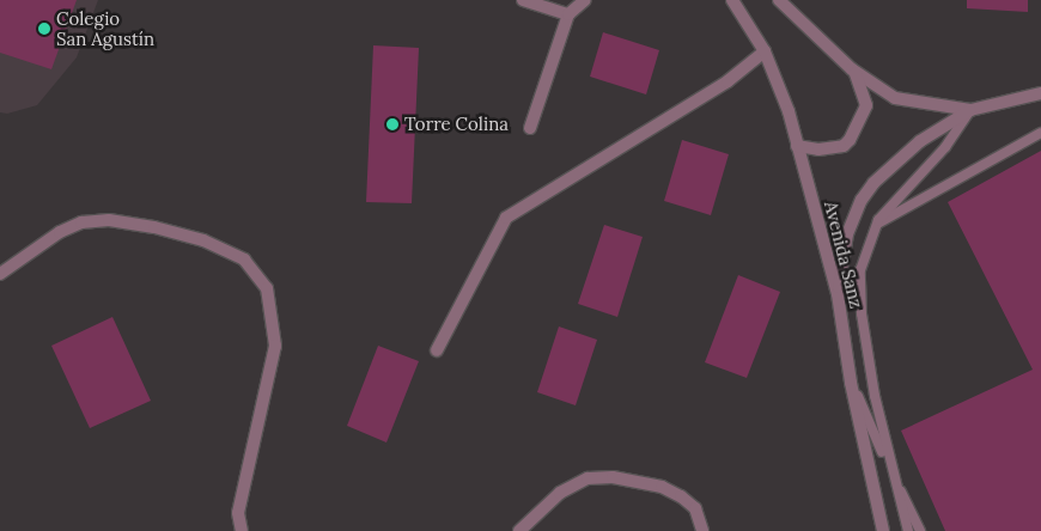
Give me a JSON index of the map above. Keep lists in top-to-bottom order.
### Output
{
  "streets": {
    "street": ["Avenida Sanz"]
  },
  "places": ["Colegio San Agustín", "Torre Colina"]
}
